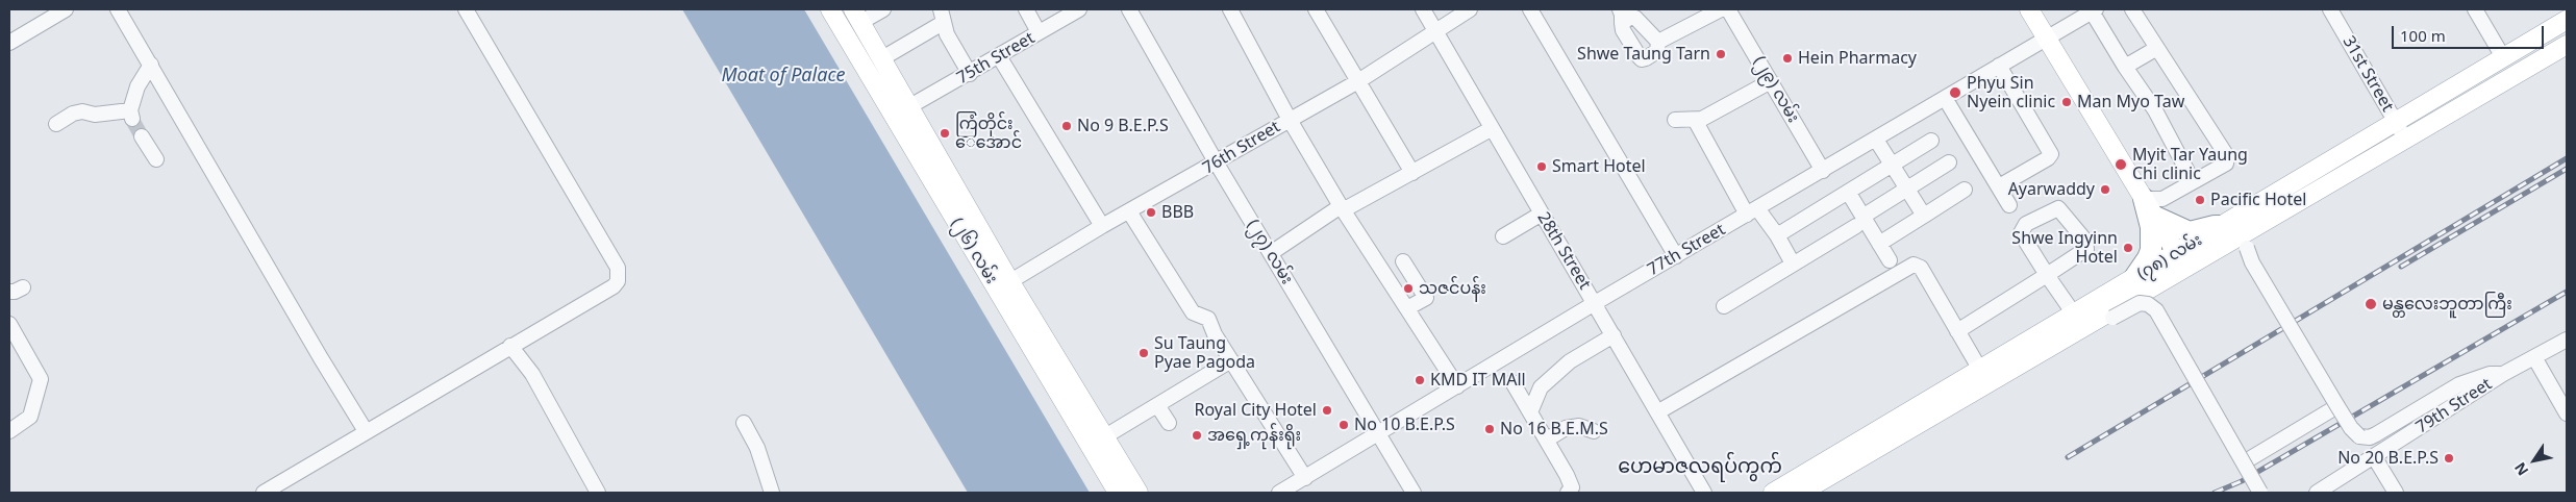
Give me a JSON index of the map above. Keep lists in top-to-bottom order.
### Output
{
  "streets": {
    "main road": ["(၂၆) လမ်း", "(၇၈) လမ်း"],
    "street": [
      "75th Street",
      "31st Street",
      "(၂၉) လမ်း",
      "76th Street",
      "77th Street",
      "28th Street",
      "(၂၇) လမ်း",
      "79th Street"
    ]
  },
  "crossings": [
    ["75th Street", "(၂၆) လမ်း"],
    ["31st Street", "(၇၈) လမ်း"],
    ["(၂၉) လမ်း", "77th Street"],
    ["76th Street", "(၂၆) လမ်း"],
    ["76th Street", "28th Street"],
    ["76th Street", "(၂၇) လမ်း"],
    ["77th Street", "28th Street"],
    ["77th Street", "(၂၇) လမ်း"]
  ],
  "districts": ["ဟေမာဇလရပ်ကွက်"],
  "water": ["Moat of Palace"],
  "places": [
    "Shwe Taung Tarn",
    "Hein Pharmacy",
    "Phyu Sin Nyein clinic",
    "Man Myo Taw",
    "No 9 B.E.P.S",
    "ကြံတိုင်း‌ ‌ေအောင်",
    "Myit Tar Yaung Chi clinic",
    "Smart Hotel",
    "Ayarwaddy",
    "Pacific Hotel",
    "BBB",
    "Shwe Ingyinn Hotel",
    "သဇင်ပန်း",
    "မန္တလေးဘူတာကြီး",
    "Su Taung Pyae Pagoda",
    "KMD IT MAll",
    "Royal City Hotel",
    "No 10 B.E.P.S",
    "No 16 B.E.M.S",
    "အရှေ့ကုန်းရိုး",
    "No 20 B.E.P.S"
  ],
  "scale_bar": "100 m",
  "north": "bottom left"
}
